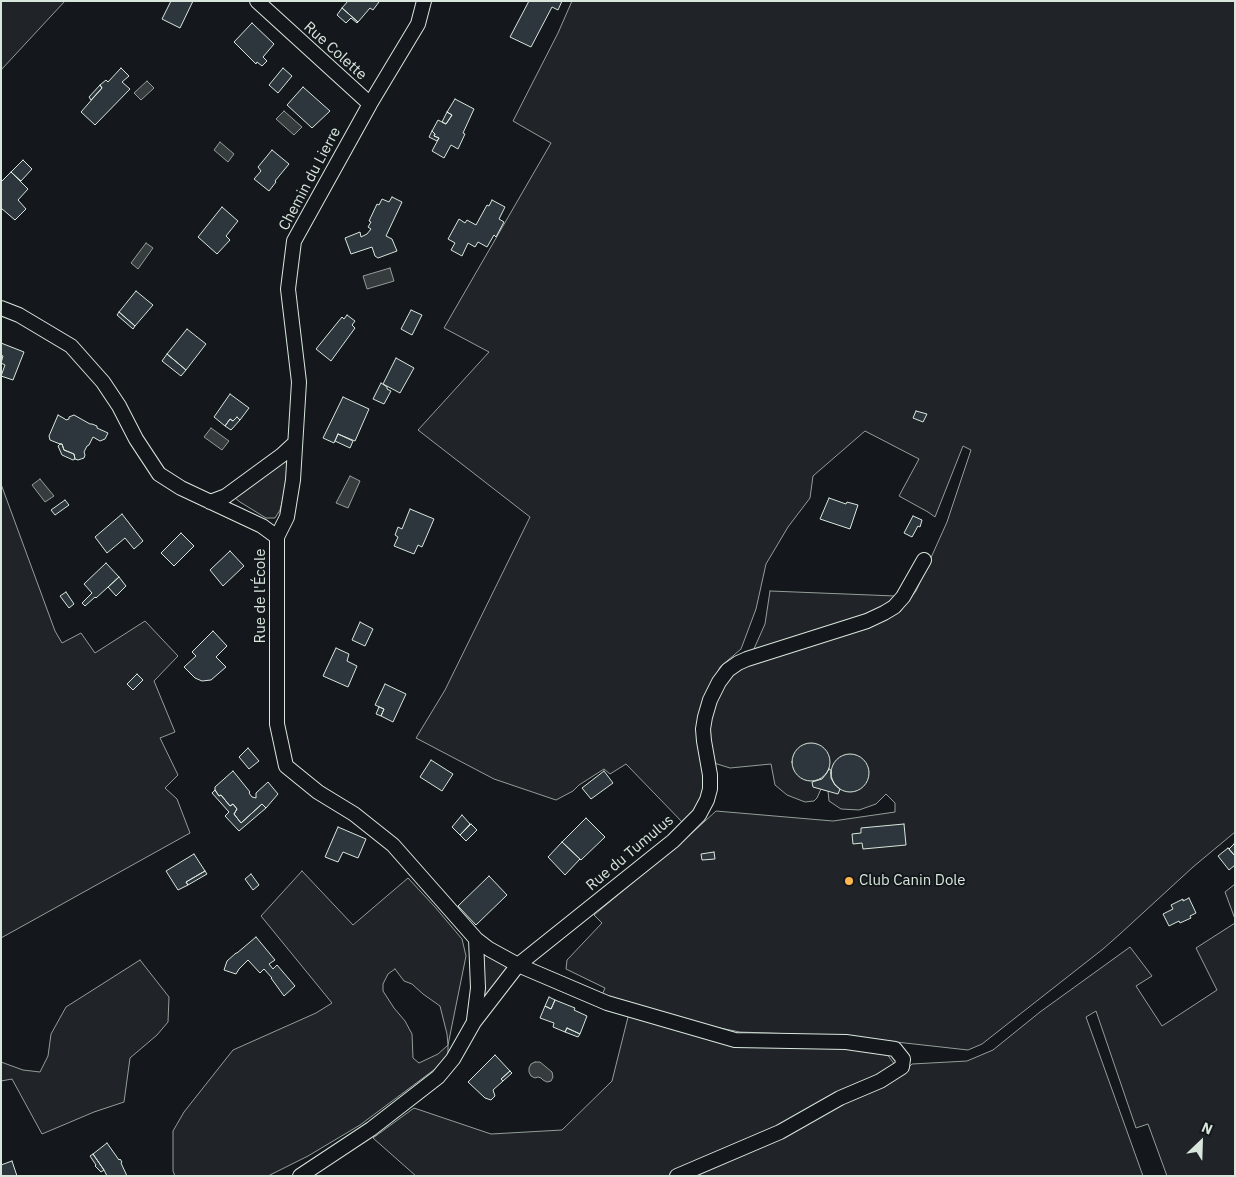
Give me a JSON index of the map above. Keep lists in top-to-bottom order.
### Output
{
  "streets": {
    "street": [
      "Rue Colette",
      "Chemin du Lierre",
      "Rue de l'École",
      "Rue du Tumulus"
    ]
  },
  "crossings": [
    ["Rue Colette", "Chemin du Lierre"],
    ["Chemin du Lierre", "Rue de l'École"],
    ["Rue de l'École", "Rue du Tumulus"]
  ],
  "places": ["Club Canin Dole"],
  "north": "top right"
}
